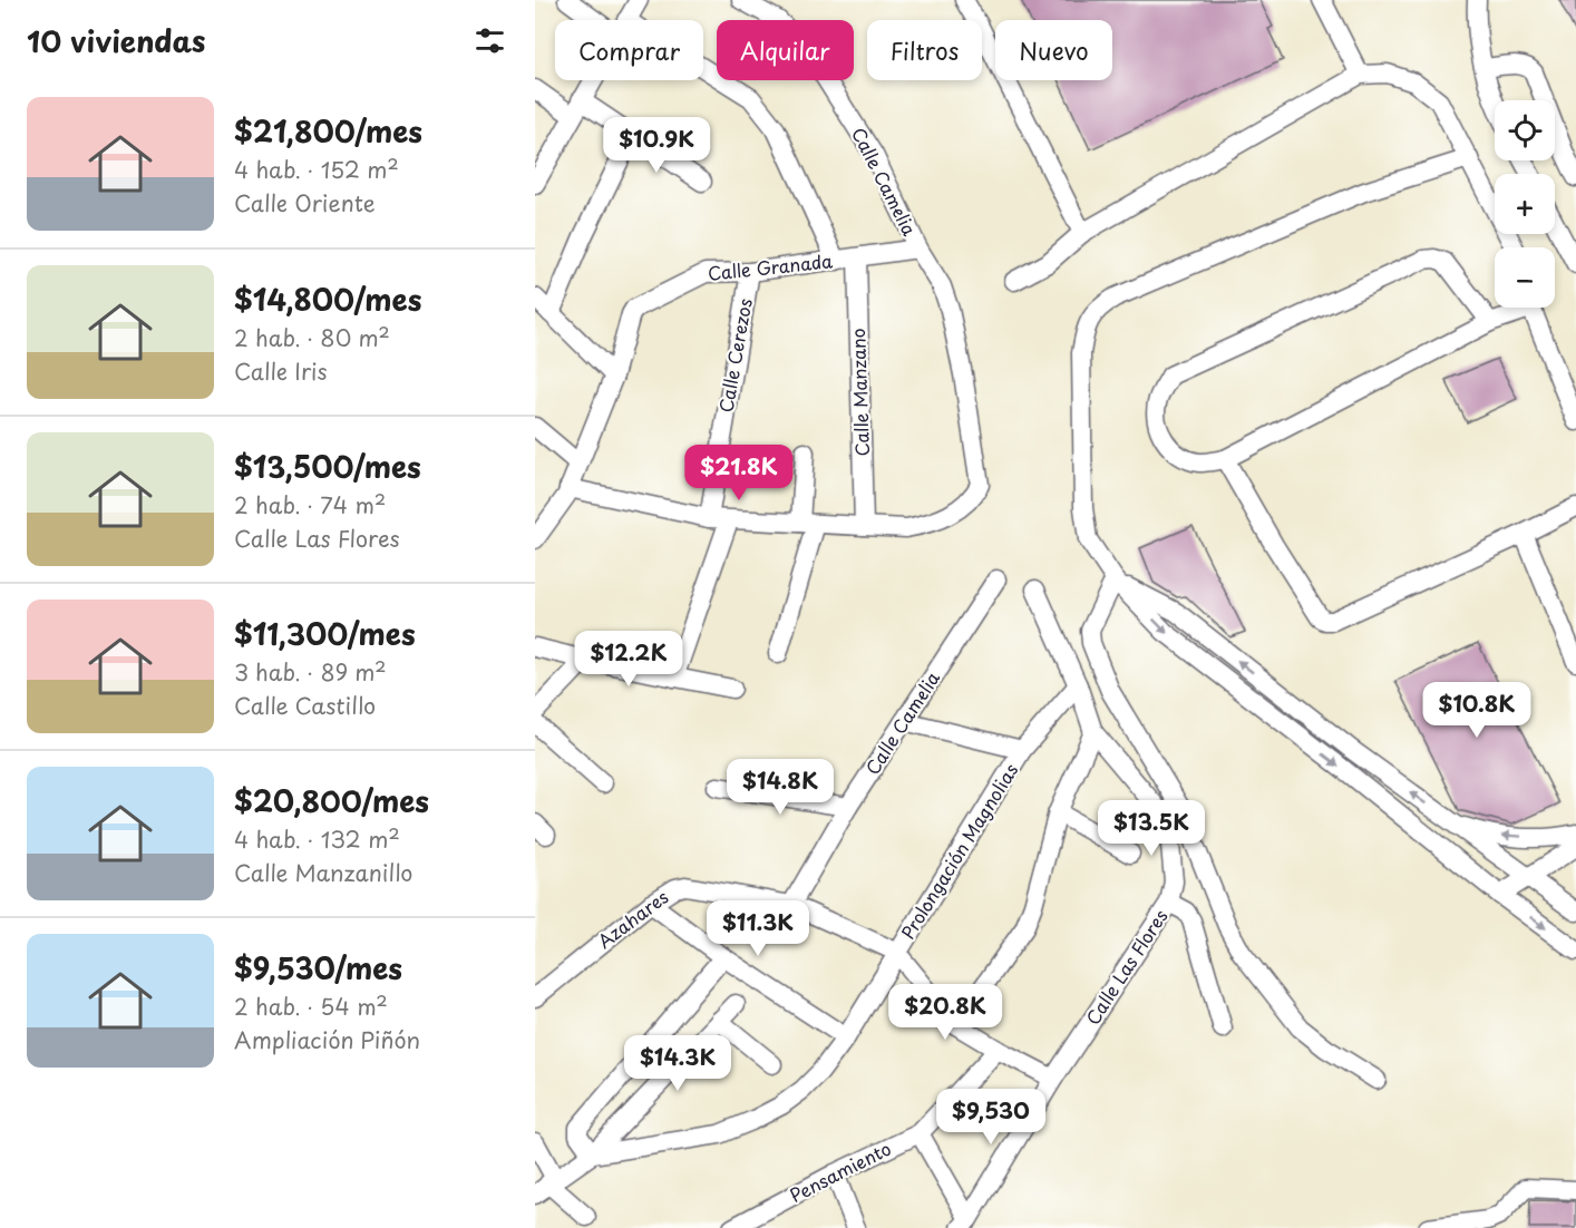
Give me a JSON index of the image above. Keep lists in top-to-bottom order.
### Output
{
  "streets": {
    "street": [
      "Calle Camelia",
      "Calle Granada",
      "Calle Cerezos",
      "Calle Manzano",
      "Prolongación Magnolias",
      "Azahares",
      "Calle Las Flores",
      "Pensamiento"
    ]
  },
  "crossings": [
    ["Calle Camelia", "Calle Granada"],
    ["Calle Camelia", "Calle Manzano"],
    ["Calle Camelia", "Prolongación Magnolias"],
    ["Calle Camelia", "Azahares"],
    ["Calle Granada", "Calle Cerezos"],
    ["Calle Granada", "Calle Manzano"],
    ["Prolongación Magnolias", "Azahares"]
  ],
  "page": {
    "heading": "10 viviendas",
    "chip": [
      "Comprar",
      "Alquilar",
      "Filtros",
      "Nuevo"
    ],
    "list": [
      {
        "name": "$21,800/mes",
        "note": "4 hab. · 152 m² · Calle Oriente"
      },
      {
        "name": "$14,800/mes",
        "note": "2 hab. · 80 m² · Calle Iris"
      },
      {
        "name": "$13,500/mes",
        "note": "2 hab. · 74 m² · Calle Las Flores"
      },
      {
        "name": "$11,300/mes",
        "note": "3 hab. · 89 m² · Calle Castillo"
      },
      {
        "name": "$20,800/mes",
        "note": "4 hab. · 132 m² · Calle Manzanillo"
      },
      {
        "name": "$9,530/mes",
        "note": "2 hab. · 54 m² · Ampliación Piñón"
      }
    ],
    "map_buttons": ["+", "−"],
    "price": [
      "$10.9K",
      "$21.8K",
      "$12.2K",
      "$10.8K",
      "$14.8K",
      "$13.5K",
      "$11.3K",
      "$20.8K",
      "$14.3K",
      "$9,530"
    ]
  }
}
